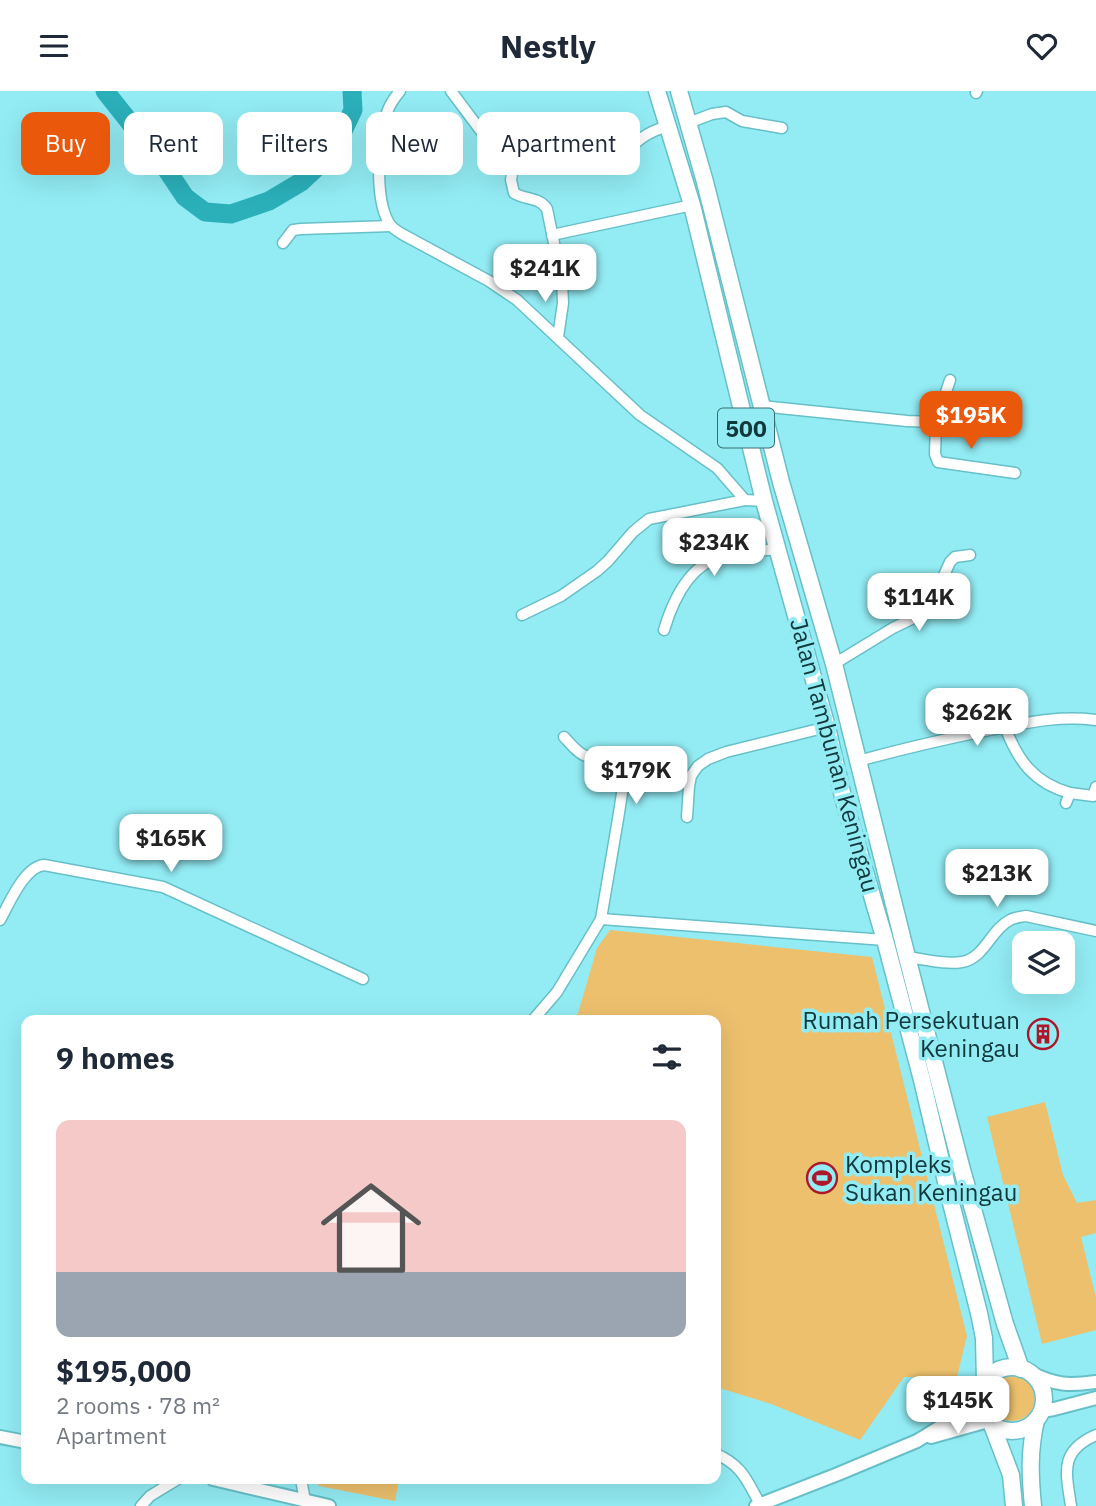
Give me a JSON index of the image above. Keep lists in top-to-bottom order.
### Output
{
  "streets": {
    "main road": ["500", "Jalan Tambunan Keningau"]
  },
  "crossings": [
    ["500", "Jalan Tambunan Keningau"]
  ],
  "places": {
    "building": ["Rumah Persekutuan Keningau"],
    "sports": ["Kompleks Sukan Keningau"]
  },
  "page": {
    "header": "Nestly",
    "chip": [
      "Buy",
      "Rent",
      "Filters",
      "New",
      "Apartment"
    ],
    "price": [
      "$241K",
      "$195K",
      "$234K",
      "$114K",
      "$262K",
      "$179K",
      "$165K",
      "$213K",
      "$145K"
    ],
    "heading": "9 homes",
    "list": [
      {
        "name": "$195,000",
        "note": "2 rooms · 78 m² · Apartment"
      }
    ]
  }
}
